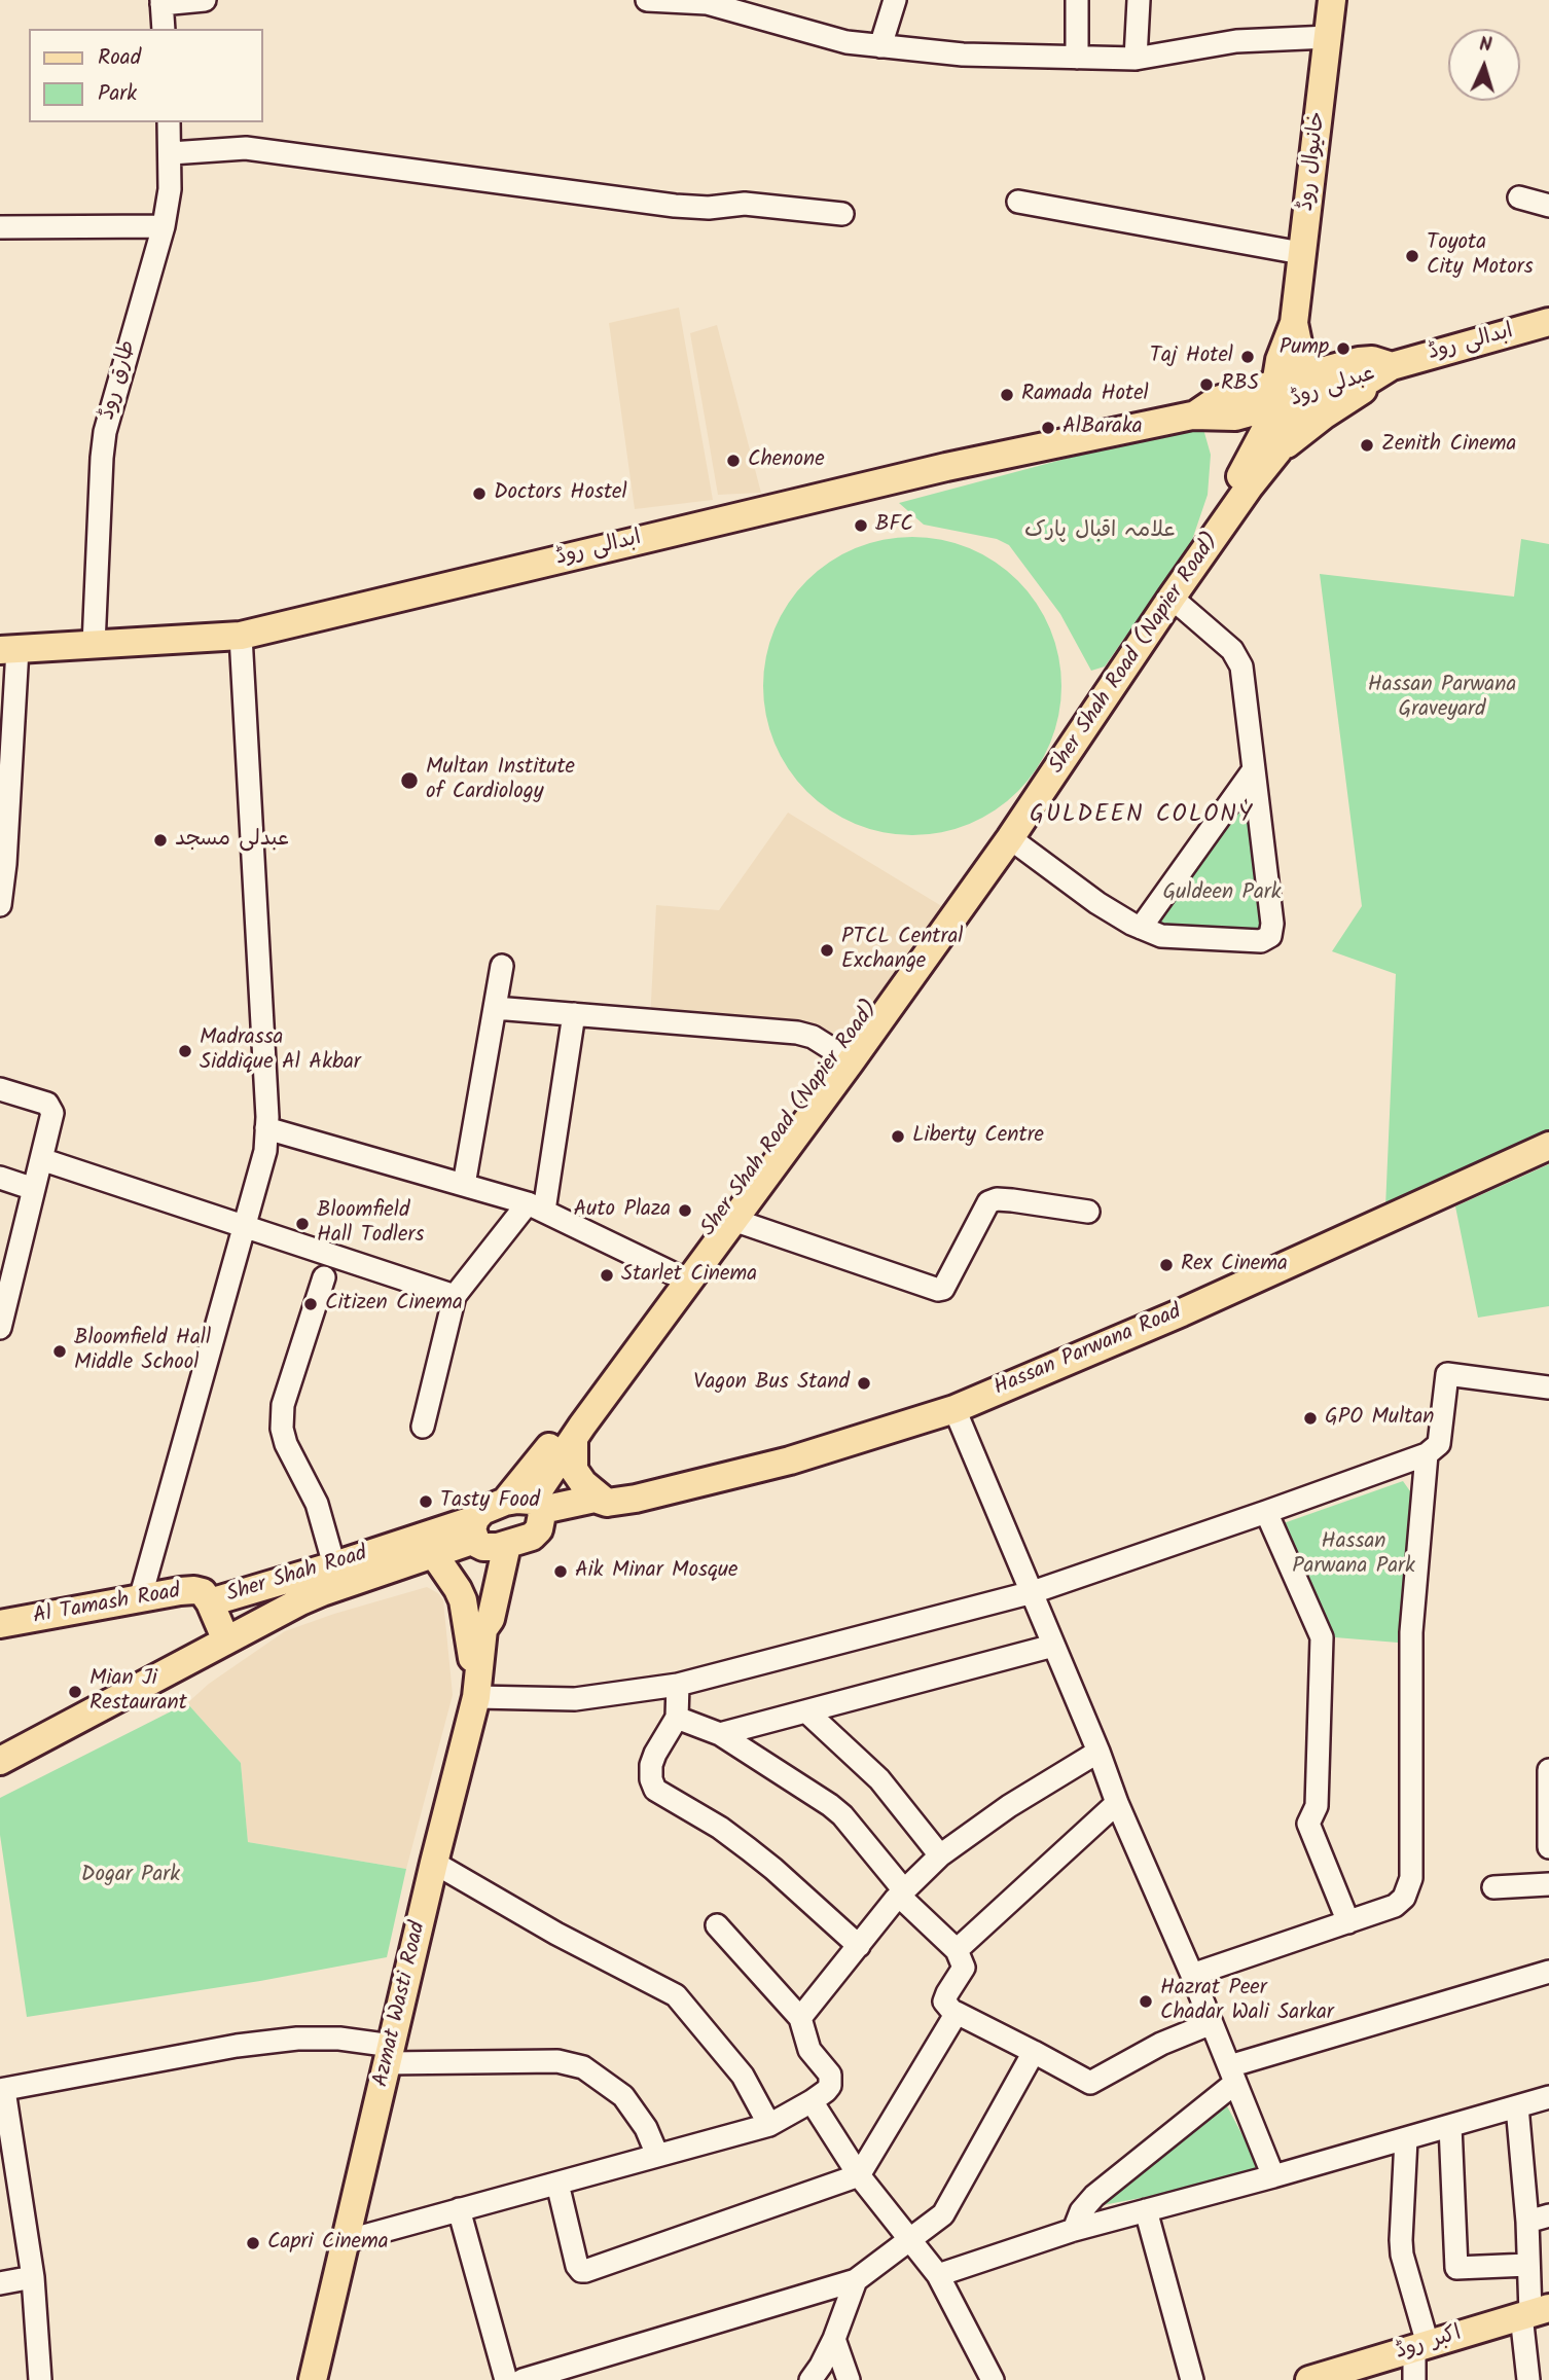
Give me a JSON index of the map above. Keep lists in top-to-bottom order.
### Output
{
  "streets": {
    "main road": [
      "خانیوال روڈ",
      "ابدالی روڈ",
      "عبدلی روڈ",
      "Sher Shah Road (Napier Road)",
      "Hassan Parwana Road",
      "Sher Shah Road",
      "Al Tamash Road",
      "Azmat Wasti Road",
      "اکبر روڈ"
    ],
    "street": ["طارق روڈ"]
  },
  "crossings": [
    ["خانیوال روڈ", "عبدلی روڈ"],
    ["ابدالی روڈ", "طارق روڈ"],
    ["ابدالی روڈ", "عبدلی روڈ"],
    ["Sher Shah Road", "Al Tamash Road"],
    ["Sher Shah Road", "Azmat Wasti Road"]
  ],
  "districts": ["GULDEEN COLONY"],
  "parks": [
    "علامہ اقبال پارک",
    "Hassan Parwana Graveyard",
    "Guldeen Park",
    "Hassan Parwana Park",
    "Dogar Park"
  ],
  "places": [
    "Toyota City Motors",
    "Pump",
    "Taj Hotel",
    "RBS",
    "Ramada Hotel",
    "AlBaraka",
    "Zenith Cinema",
    "Chenone",
    "Doctors Hostel",
    "BFC",
    "Multan Institute of Cardiology",
    "عبدلی مسجد",
    "PTCL Central Exchange",
    "Madrassa Siddique Al Akbar",
    "Liberty Centre",
    "Auto Plaza",
    "Bloomfield Hall Todlers",
    "Rex Cinema",
    "Starlet Cinema",
    "Citizen Cinema",
    "Bloomfield Hall Middle School",
    "Vagon Bus Stand",
    "GPO Multan",
    "Tasty Food",
    "Aik Minar Mosque",
    "Mian Ji Restaurant",
    "Hazrat Peer Chadar Wali Sarkar",
    "Capri Cinema"
  ],
  "legend": ["Road", "Park"],
  "north": "top"
}
